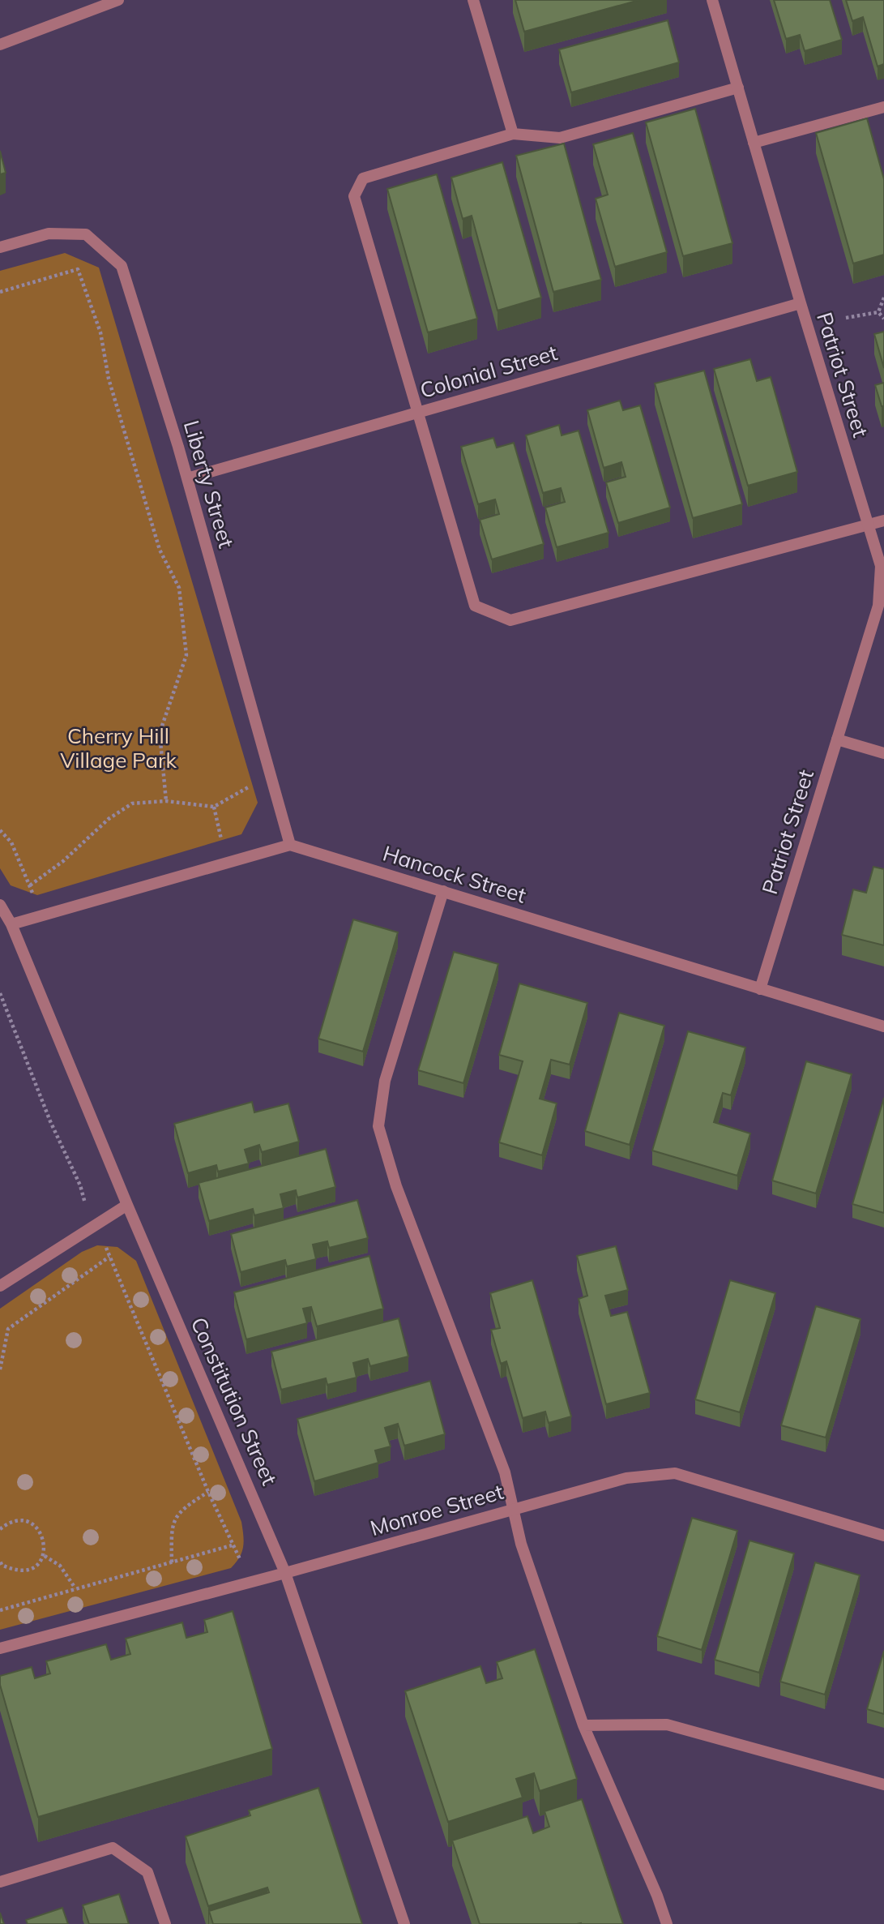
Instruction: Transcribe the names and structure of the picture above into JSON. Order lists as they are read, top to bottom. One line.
{"streets":{"street":["Colonial Street","Patriot Street","Liberty Street","Hancock Street","Constitution Street","Monroe Street"]},"crossings":[["Colonial Street","Patriot Street"],["Colonial Street","Liberty Street"],["Patriot Street","Hancock Street"],["Liberty Street","Hancock Street"],["Constitution Street","Monroe Street"]],"parks":["Cherry Hill Village Park"]}
